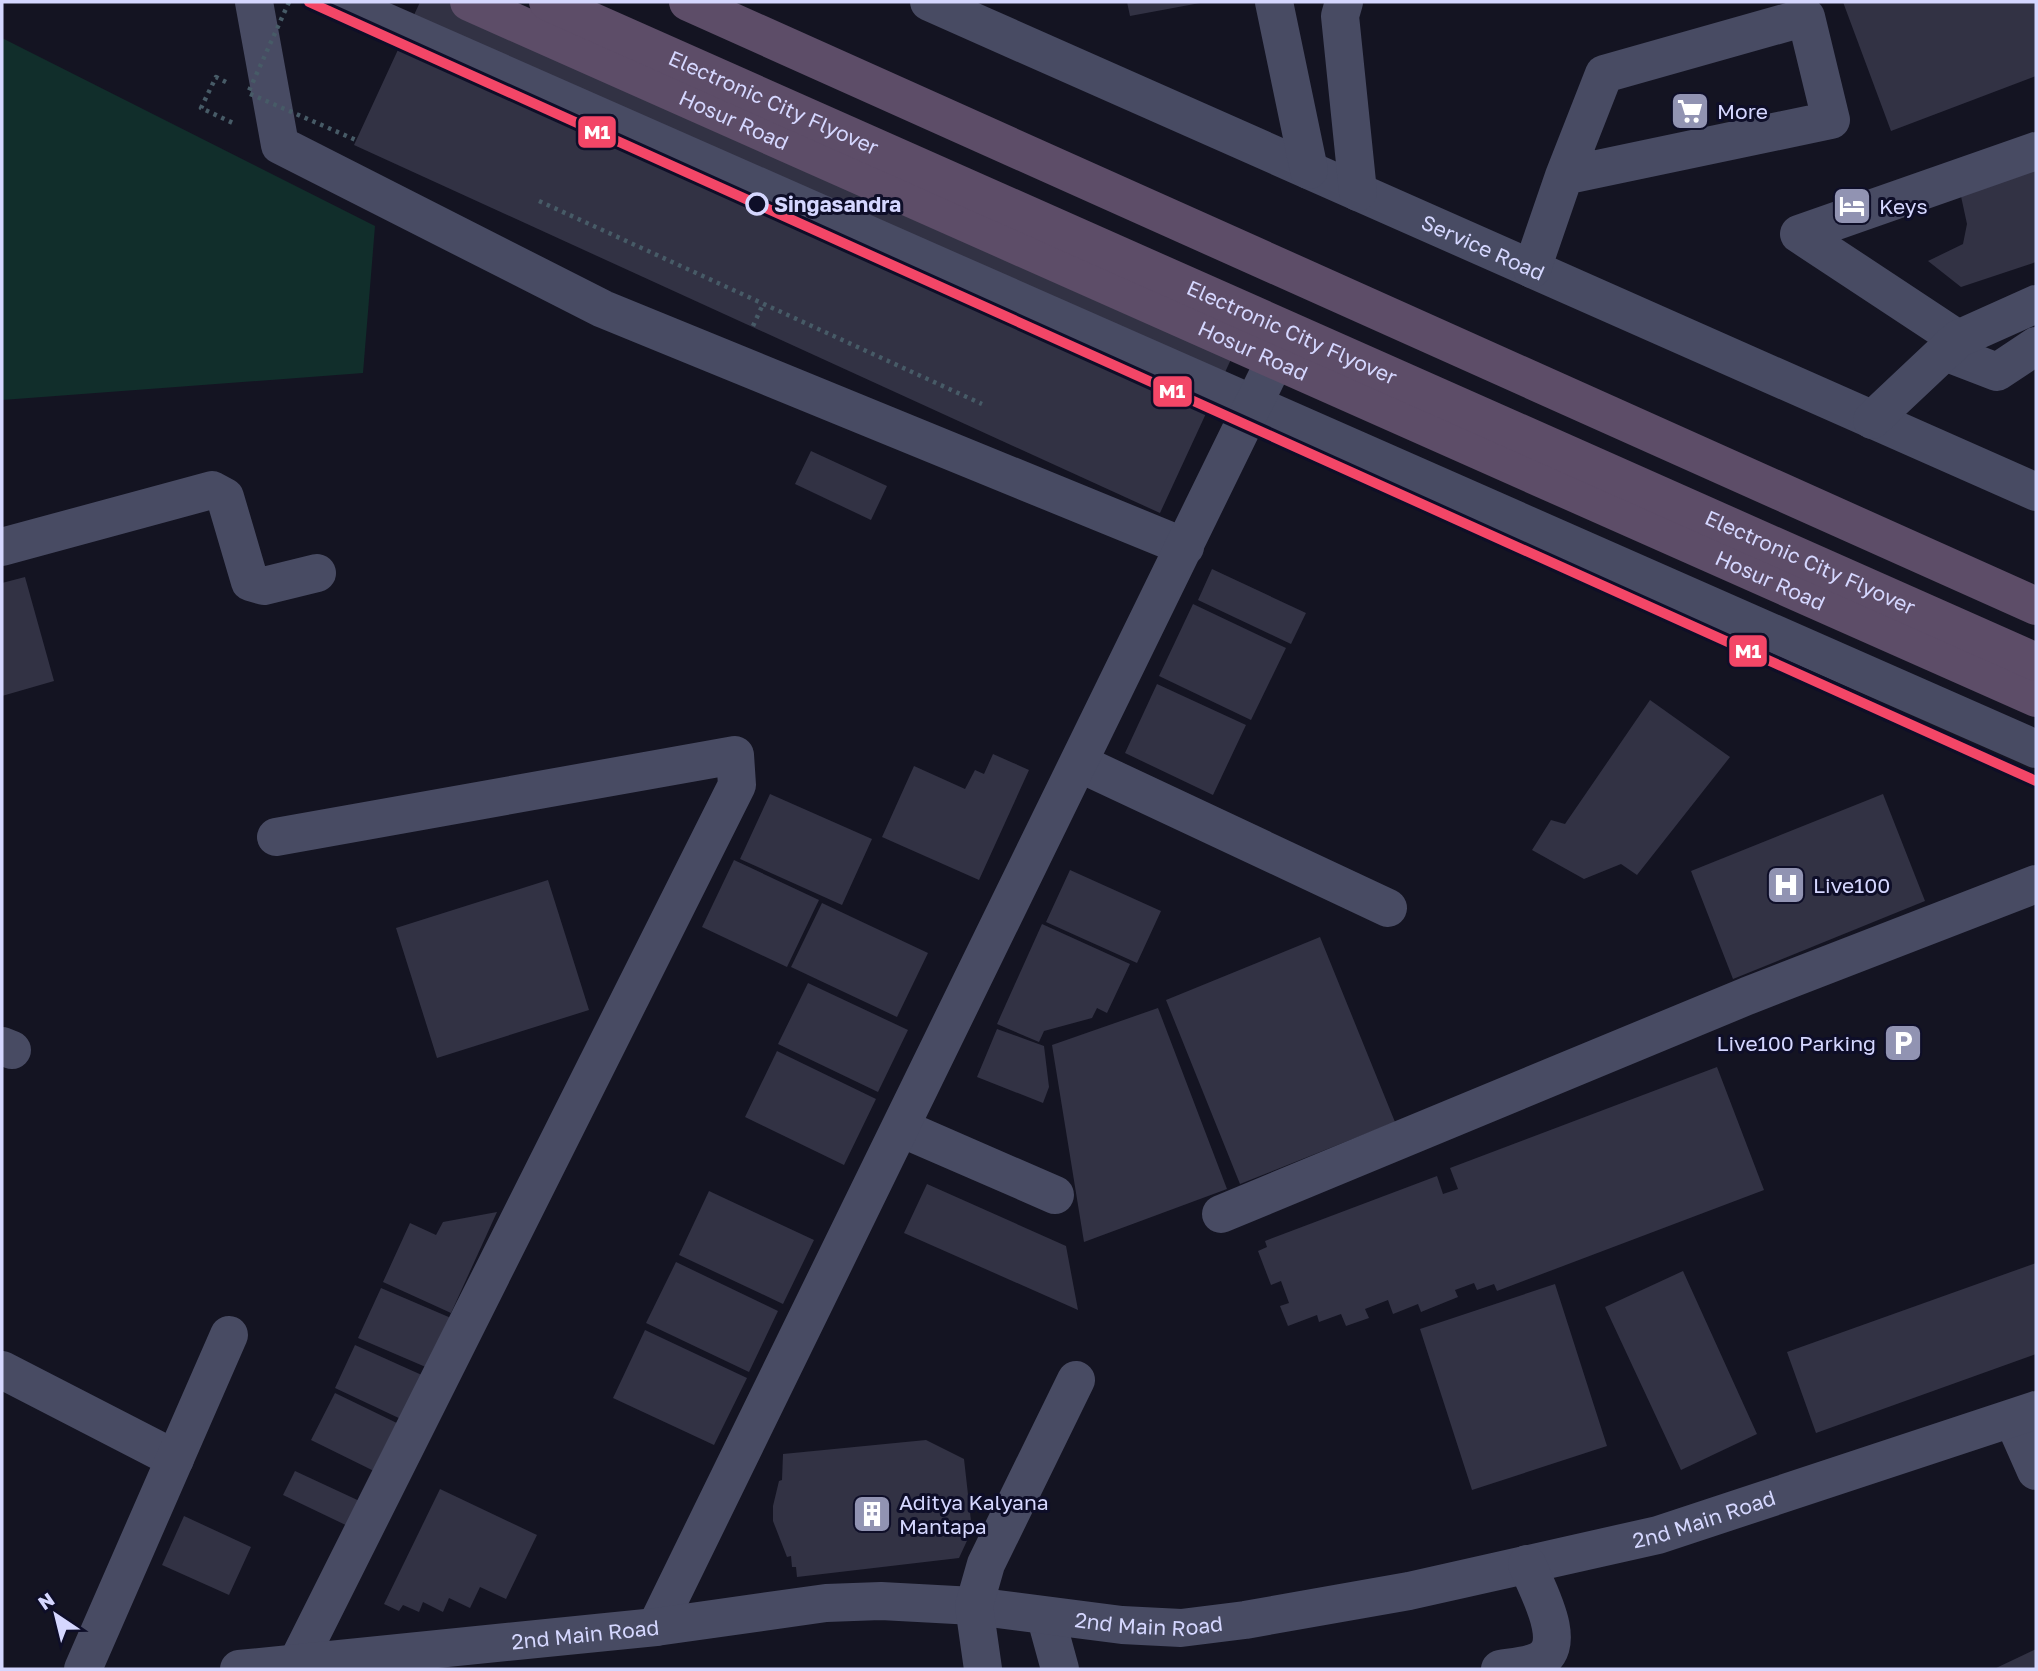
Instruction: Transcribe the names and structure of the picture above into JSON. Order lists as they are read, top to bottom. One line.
{"streets":{"highway":["Electronic City Flyover","Hosur Road"],"street":["Service Road","2nd Main Road"]},"places":{"supermarket":["More"],"other":["Singasandra"],"hotel":["Keys"],"hospital":["Live100"],"parking":["Live100 Parking"],"building":["Aditya Kalyana Mantapa"]},"lines":["transit line M1"],"north":"top left"}
